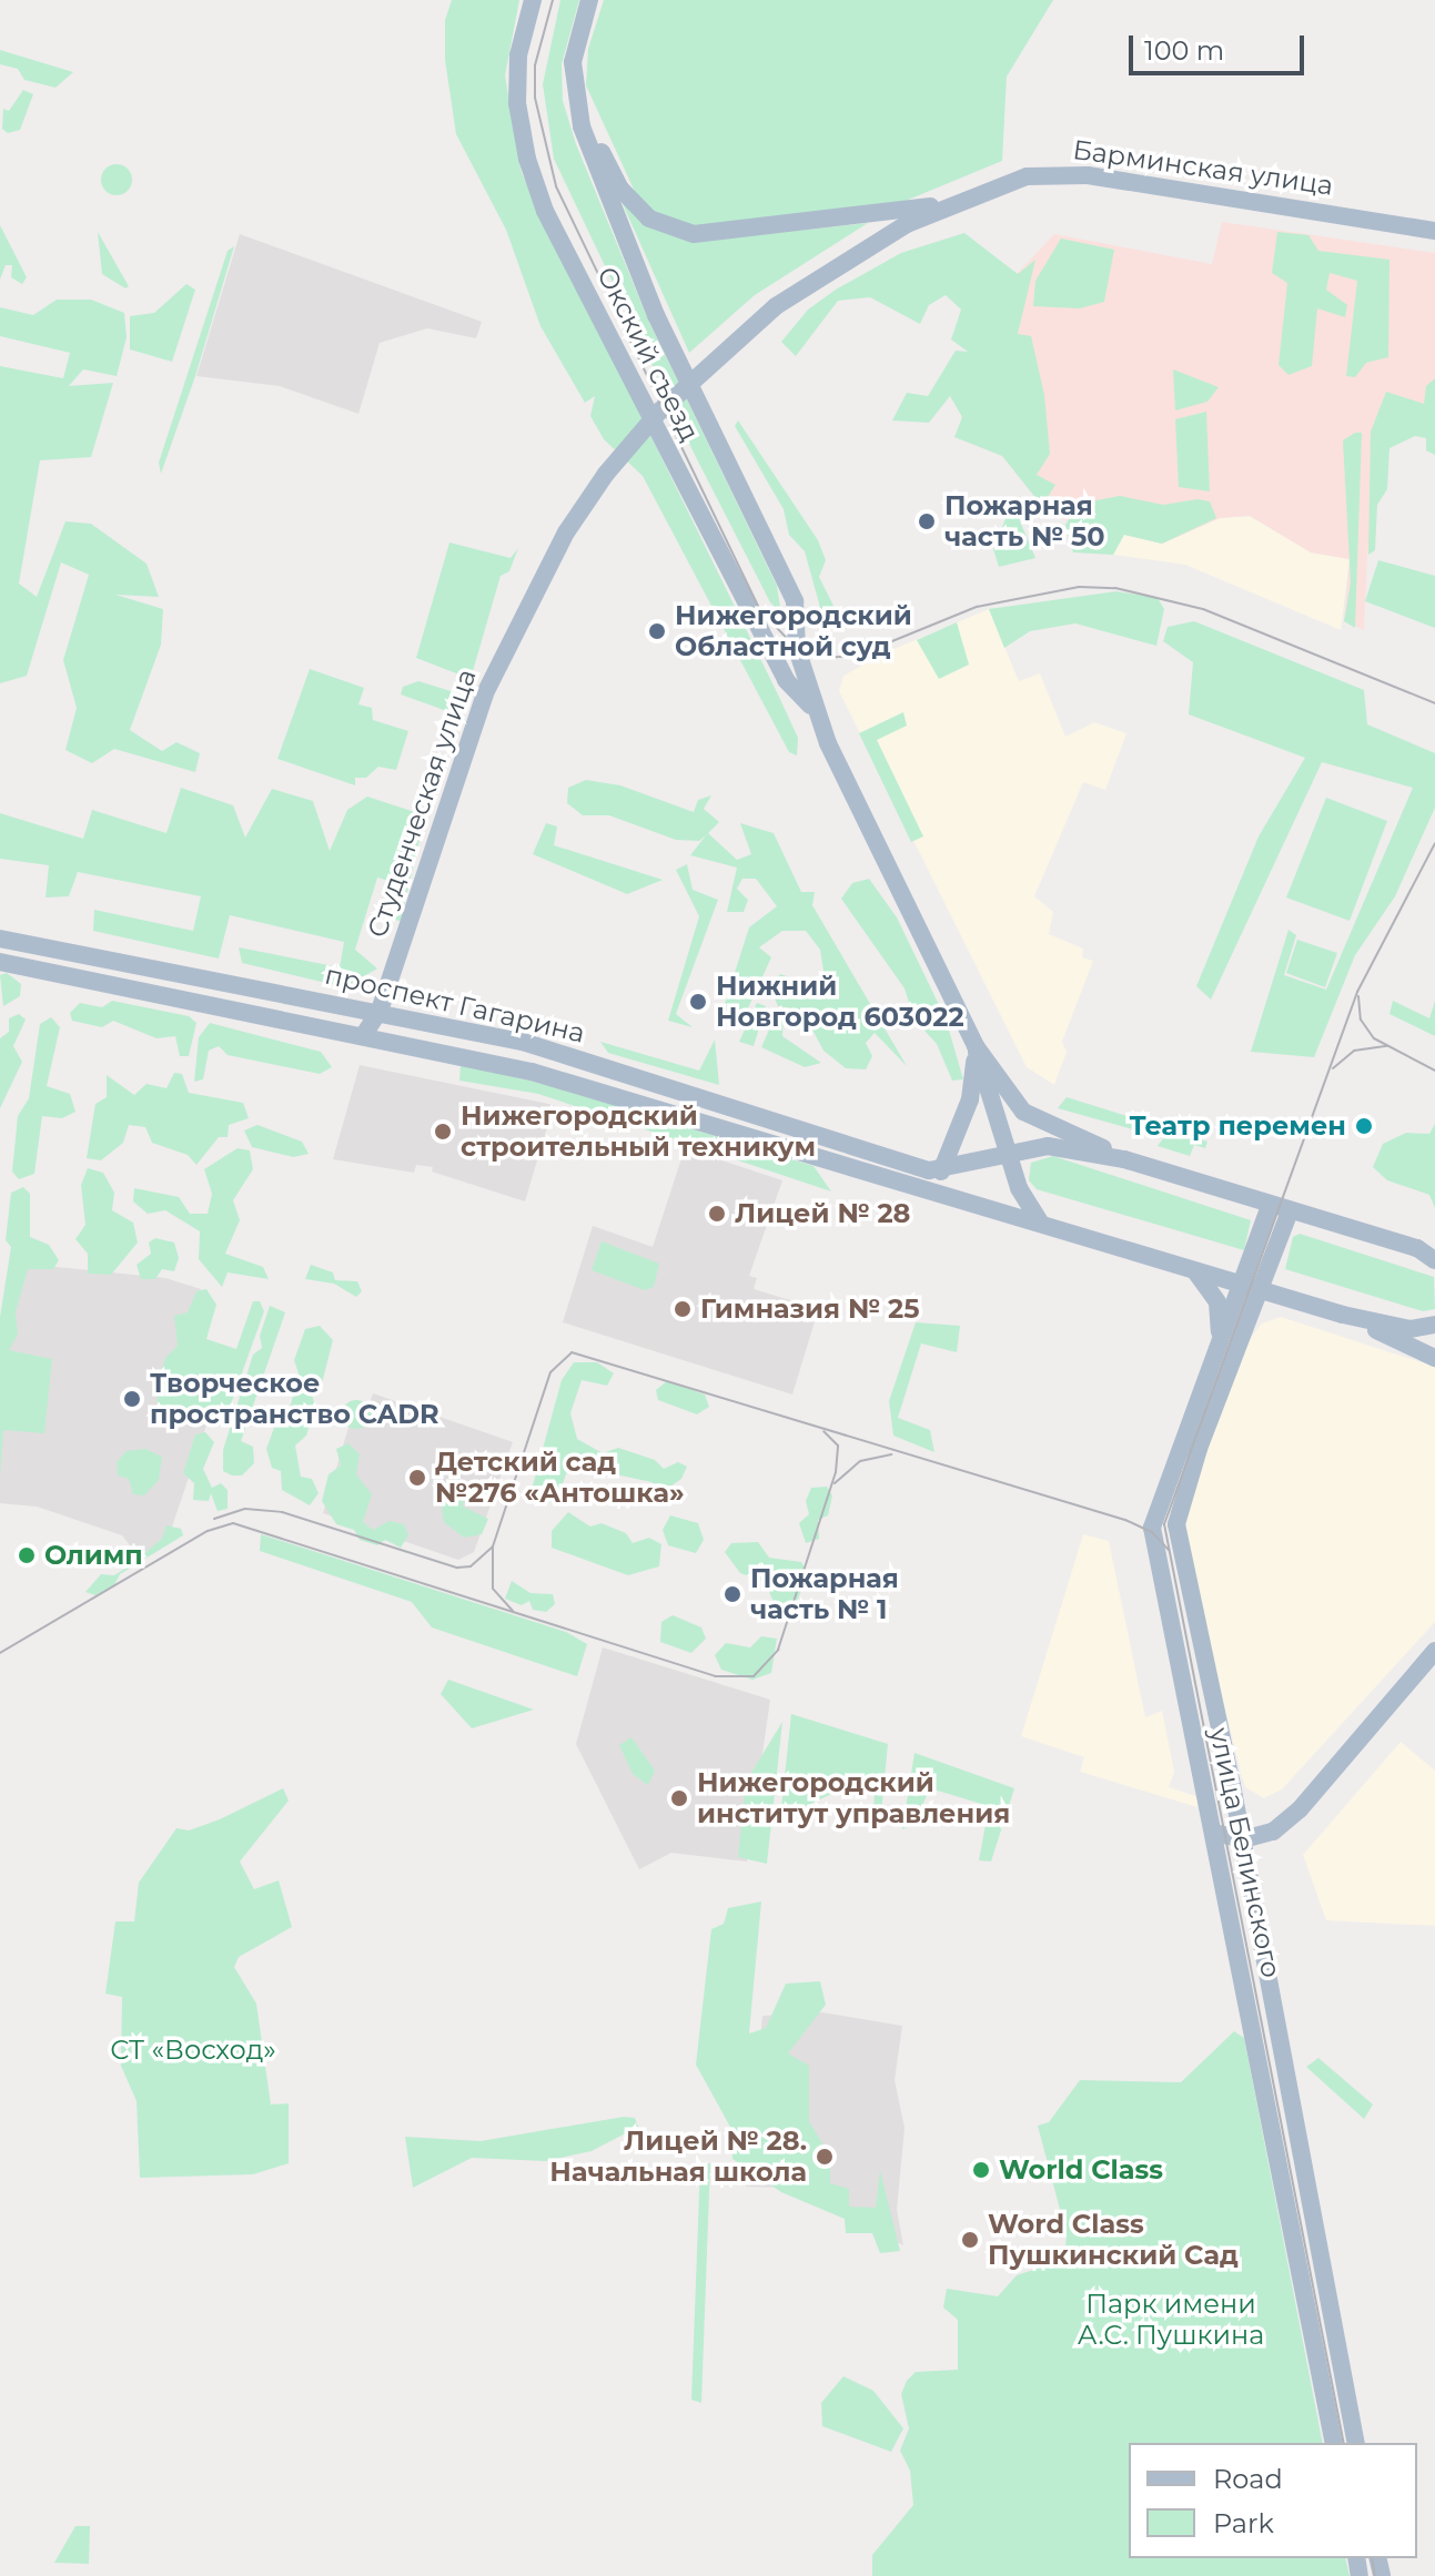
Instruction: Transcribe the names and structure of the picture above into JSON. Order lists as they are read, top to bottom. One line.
{"streets":{"main road":["Барминская улица","Окский съезд","Студенческая улица","проспект Гагарина","улица Белинского"]},"crossings":[["Барминская улица","Студенческая улица"],["Студенческая улица","проспект Гагарина"],["проспект Гагарина","улица Белинского"]],"parks":["СТ «Восход»","Парк имени А.С. Пушкина"],"places":["Пожарная часть № 50","Нижегородский Областной суд","Нижний Новгород 603022","Театр перемен","Нижегородский строительный техникум","Лицей № 28","Гимназия № 25","Творческое пространство CADR","Детский сад №276 «Антошка»","Олимп","Пожарная часть № 1","Нижегородский институт управления","Лицей № 28. Начальная школа","World Class","Word Class Пушкинский Сад"],"legend":["Road","Park"],"scale_bar":"100 m"}
